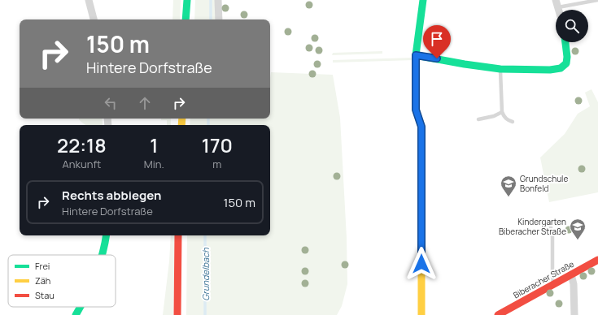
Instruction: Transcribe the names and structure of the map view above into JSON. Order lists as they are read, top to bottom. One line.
{"streets":{"street":["Biberacher Straße"]},"water":["Grundelbach"],"places":{"school or university":["Grundschule Bonfeld","Kindergarten Biberacher Straße"]},"legend":["Frei","Zäh","Stau"],"page":{"turn":["150 m","Hintere Dorfstraße"],"eta":["22:18","Ankunft","1","Min.","170","m"],"list":[{"name":"Rechts abbiegen","note":"Hintere Dorfstraße","value":"150 m"}]}}
